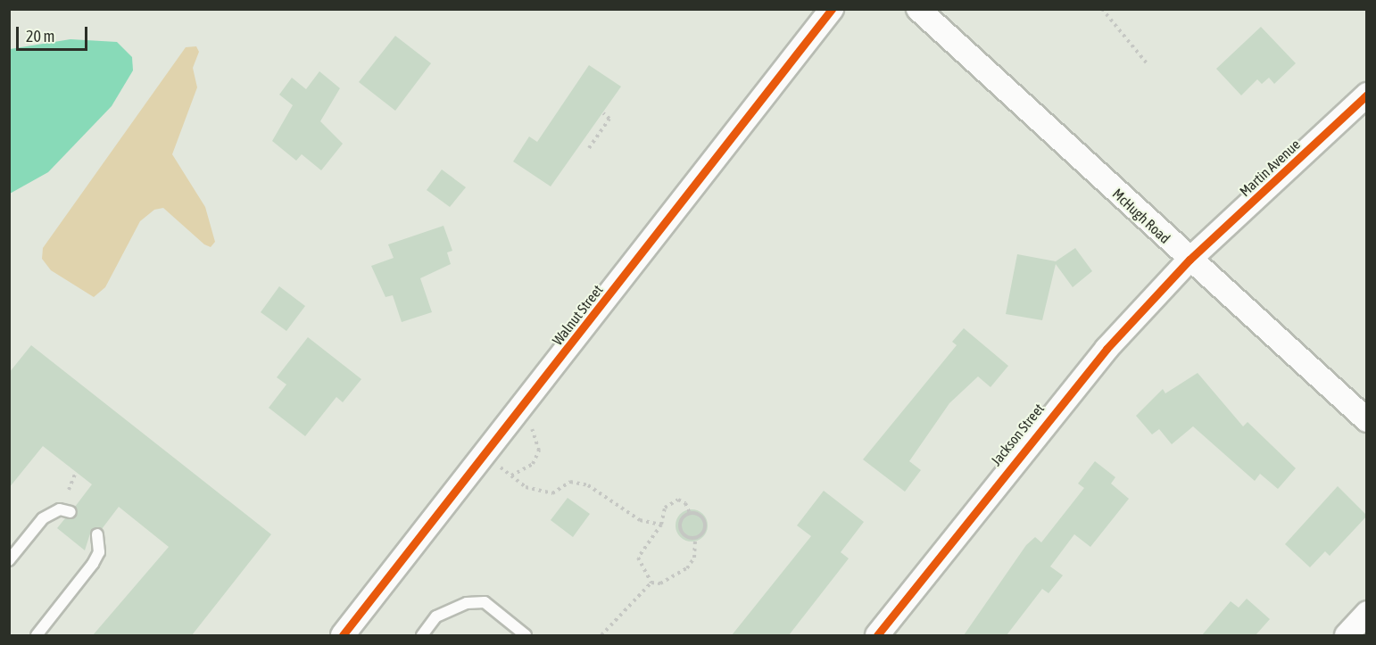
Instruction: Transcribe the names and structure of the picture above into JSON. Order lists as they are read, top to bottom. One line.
{"streets":{"street":["Martin Avenue","McHugh Road","Walnut Street","Jackson Street"]},"crossings":[["Martin Avenue","McHugh Road"],["Martin Avenue","Jackson Street"],["McHugh Road","Jackson Street"]],"scale_bar":"20 m"}
